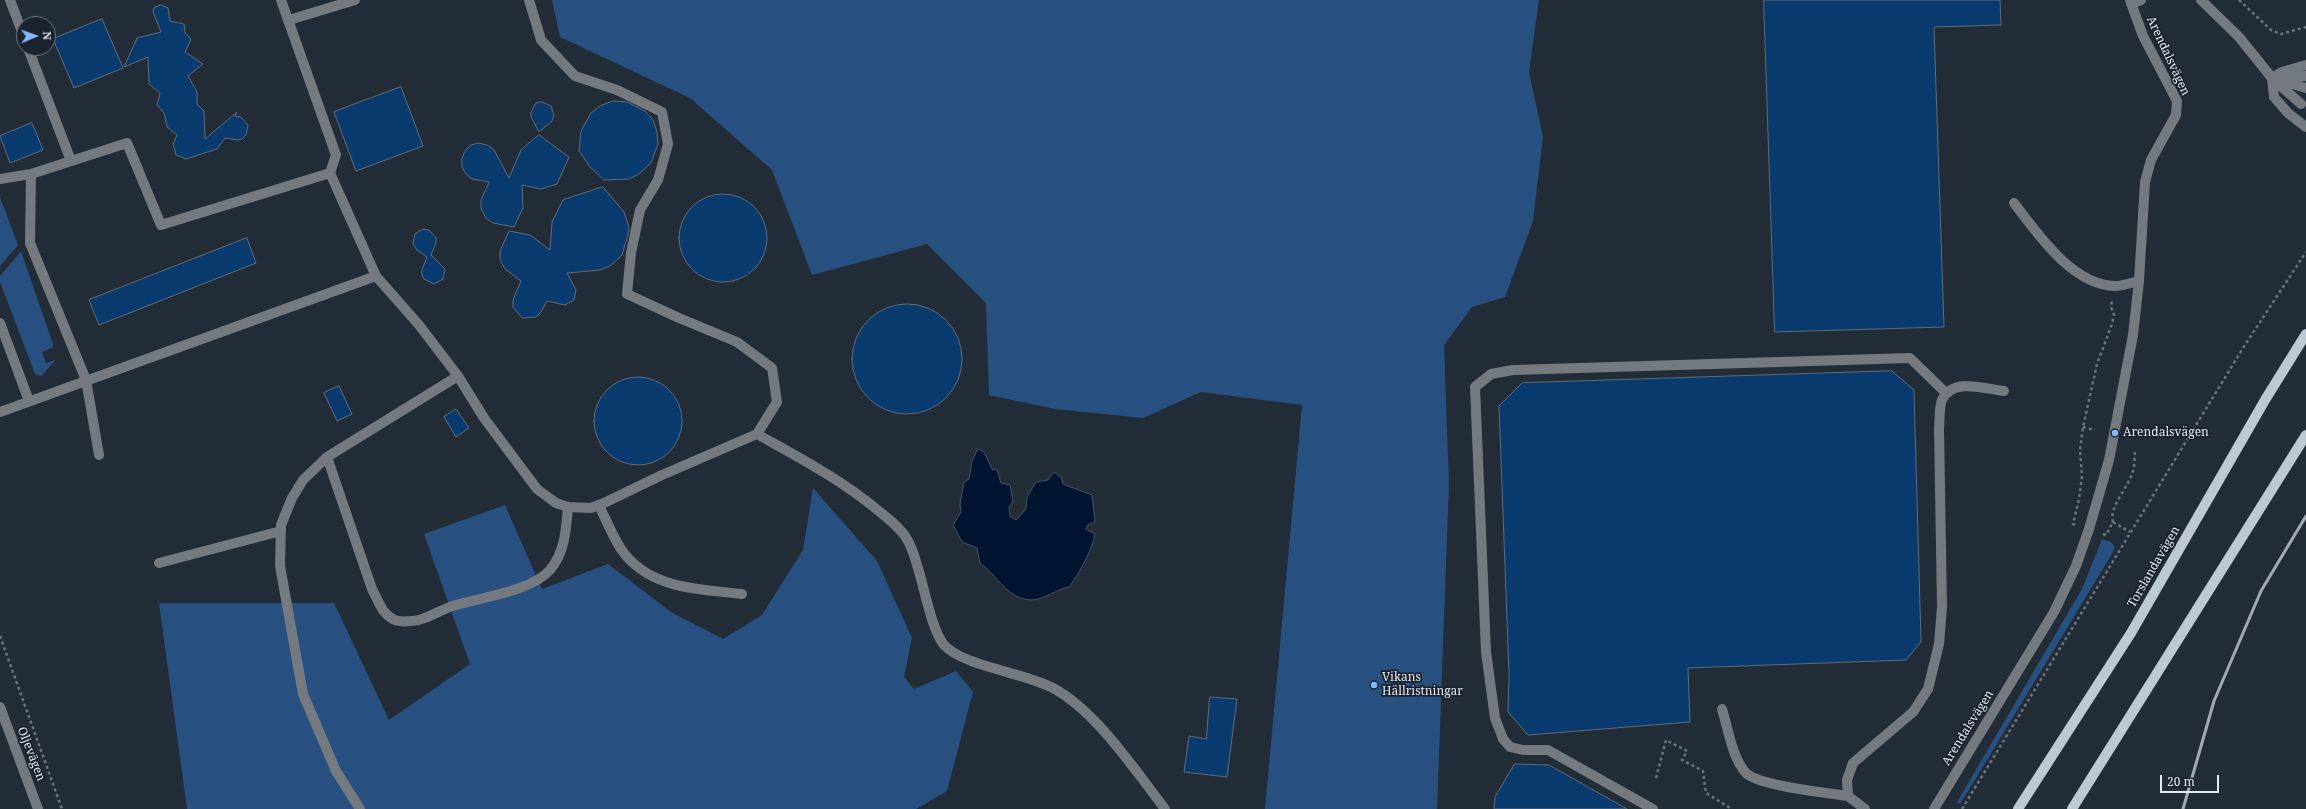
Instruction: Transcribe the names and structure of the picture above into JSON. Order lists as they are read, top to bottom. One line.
{"streets":{"main road":["Torslandavägen"],"street":["Arendalsvägen","Oljevägen"]},"places":["Arendalsvägen","Vikans Hällristningar"],"scale_bar":"20 m","north":"right"}
